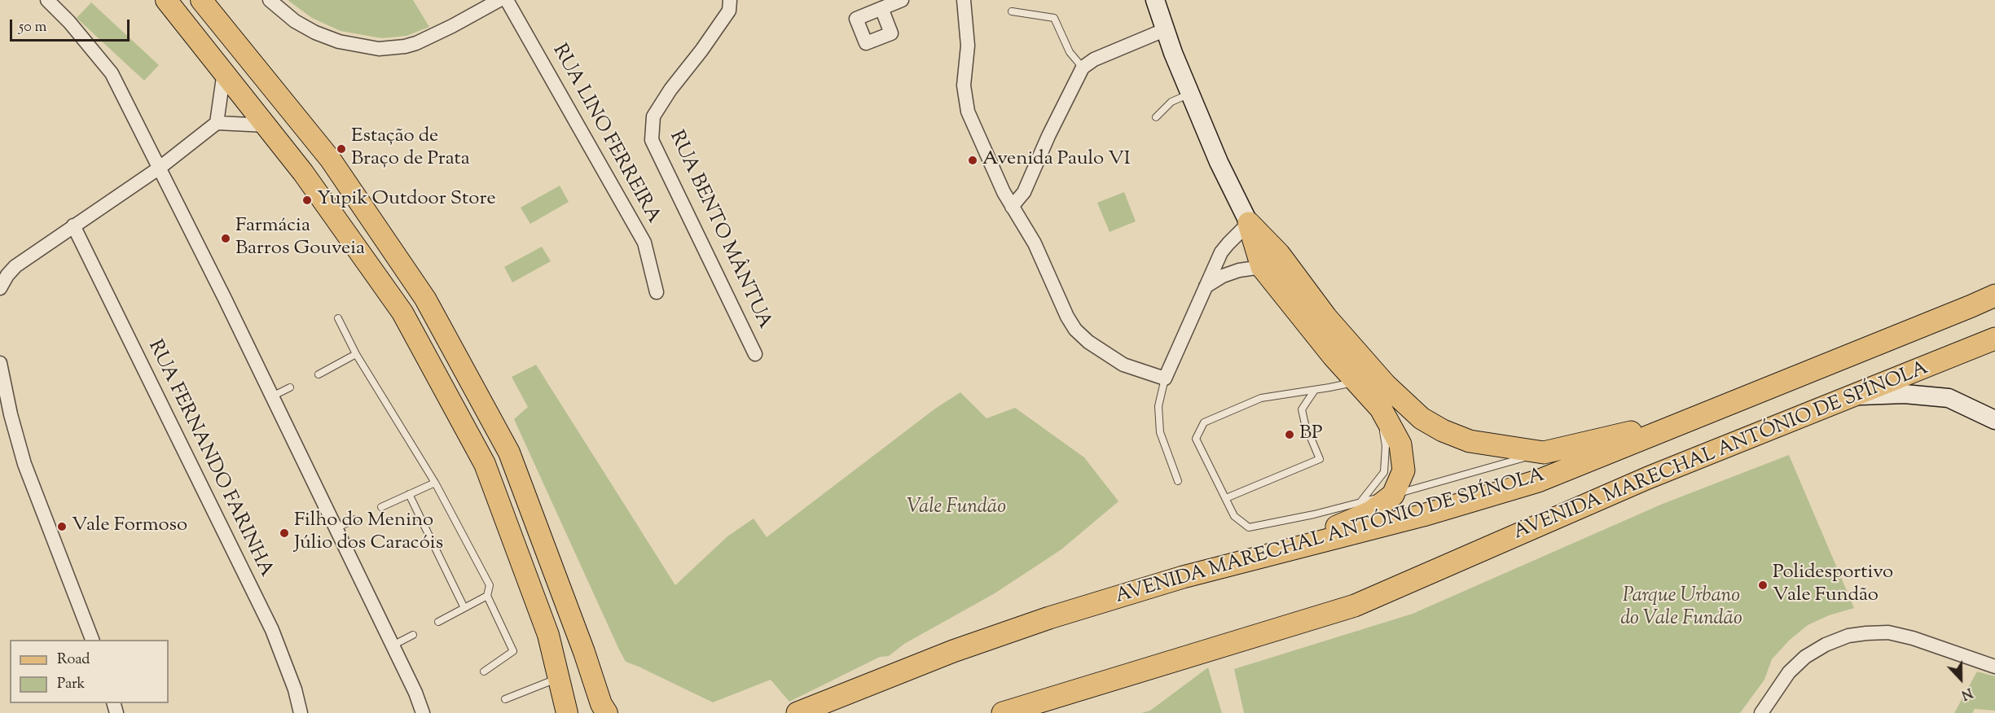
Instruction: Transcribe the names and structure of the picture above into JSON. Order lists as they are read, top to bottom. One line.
{"streets":{"highway":["AVENIDA MARECHAL ANTÓNIO DE SPÍNOLA"],"street":["RUA LINO FERREIRA","RUA BENTO MÂNTUA","RUA FERNANDO FARINHA"]},"parks":["Vale Fundão","Parque Urbano do Vale Fundão"],"places":["Estação de Braço de Prata","Avenida Paulo VI","Yupik Outdoor Store","Farmácia Barros Gouveia","BP","Vale Formoso","Filho do Menino Júlio dos Caracóis","Polidesportivo Vale Fundão"],"legend":["Road","Park"],"scale_bar":"50 m","north":"bottom"}
